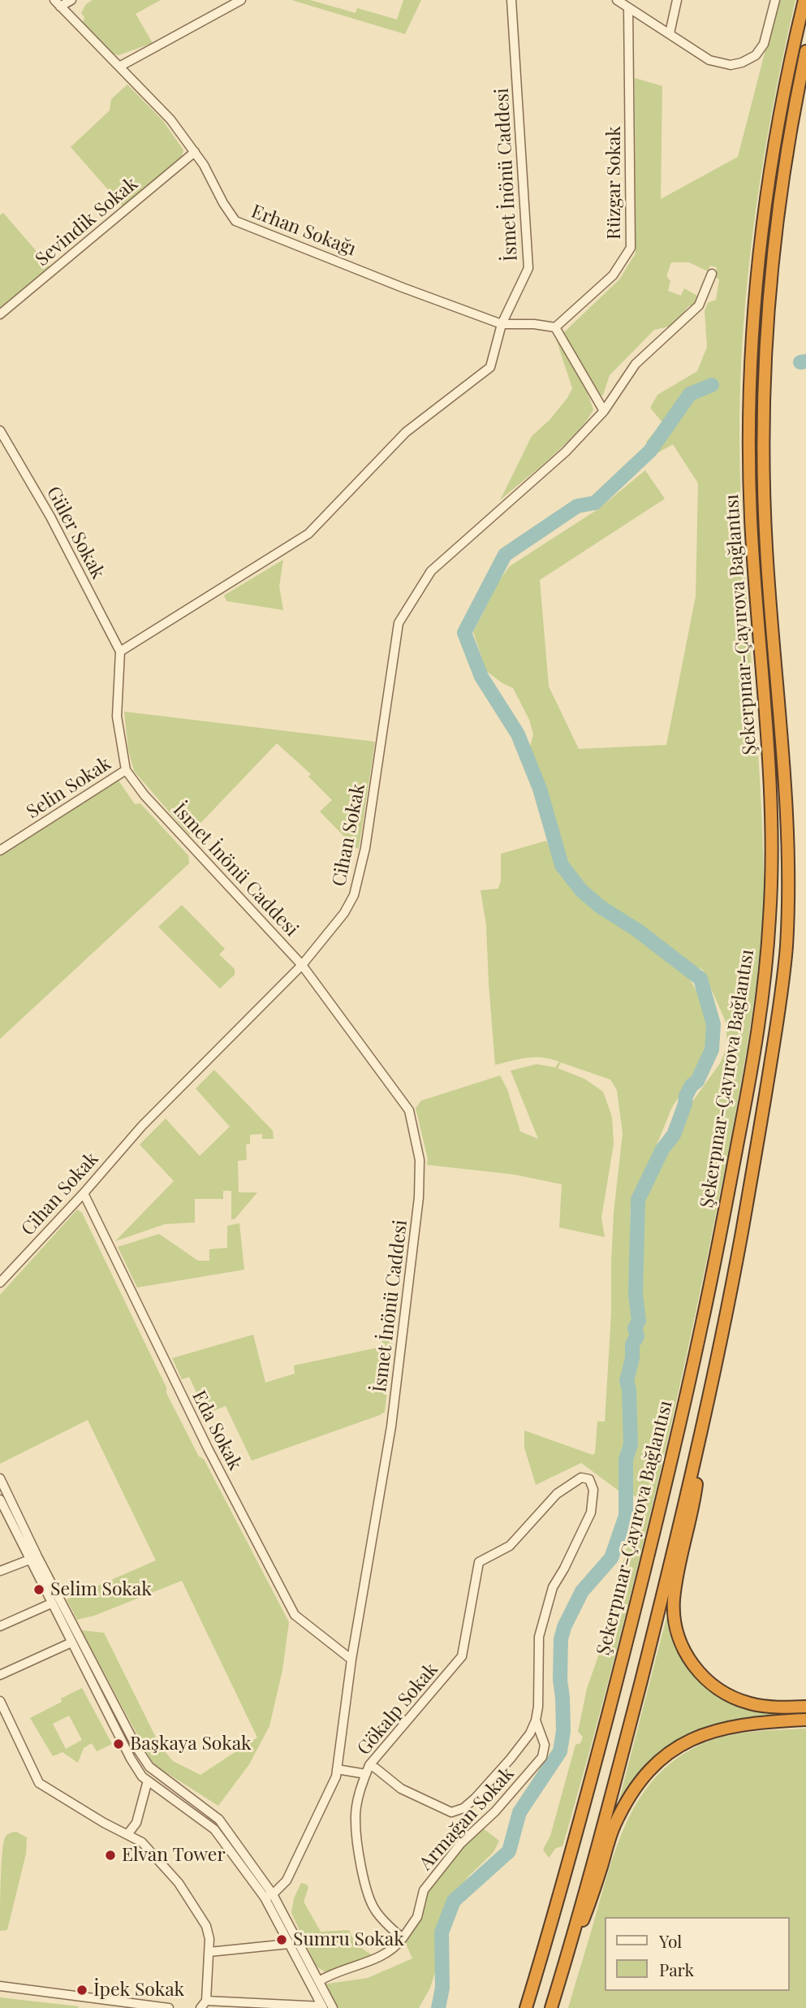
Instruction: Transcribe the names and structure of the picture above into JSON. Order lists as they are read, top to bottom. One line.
{"streets":{"highway":["Şekerpınar-Çayırova Bağlantısı"],"street":["İsmet İnönü Caddesi","Rüzgar Sokak","Sevindik Sokak","Erhan Sokağı","Güler Sokak","Selin Sokak","Cihan Sokak","Eda Sokak","Gökalp Sokak","Armağan Sokak"]},"crossings":[["İsmet İnönü Caddesi","Erhan Sokağı"],["İsmet İnönü Caddesi","Güler Sokak"],["İsmet İnönü Caddesi","Selin Sokak"],["İsmet İnönü Caddesi","Cihan Sokak"],["İsmet İnönü Caddesi","Eda Sokak"],["Sevindik Sokak","Erhan Sokağı"],["Cihan Sokak","Eda Sokak"],["Gökalp Sokak","Armağan Sokak"]],"places":["Selim Sokak","Başkaya Sokak","Elvan Tower","Sumru Sokak","İpek Sokak"],"legend":["Yol","Park"]}
